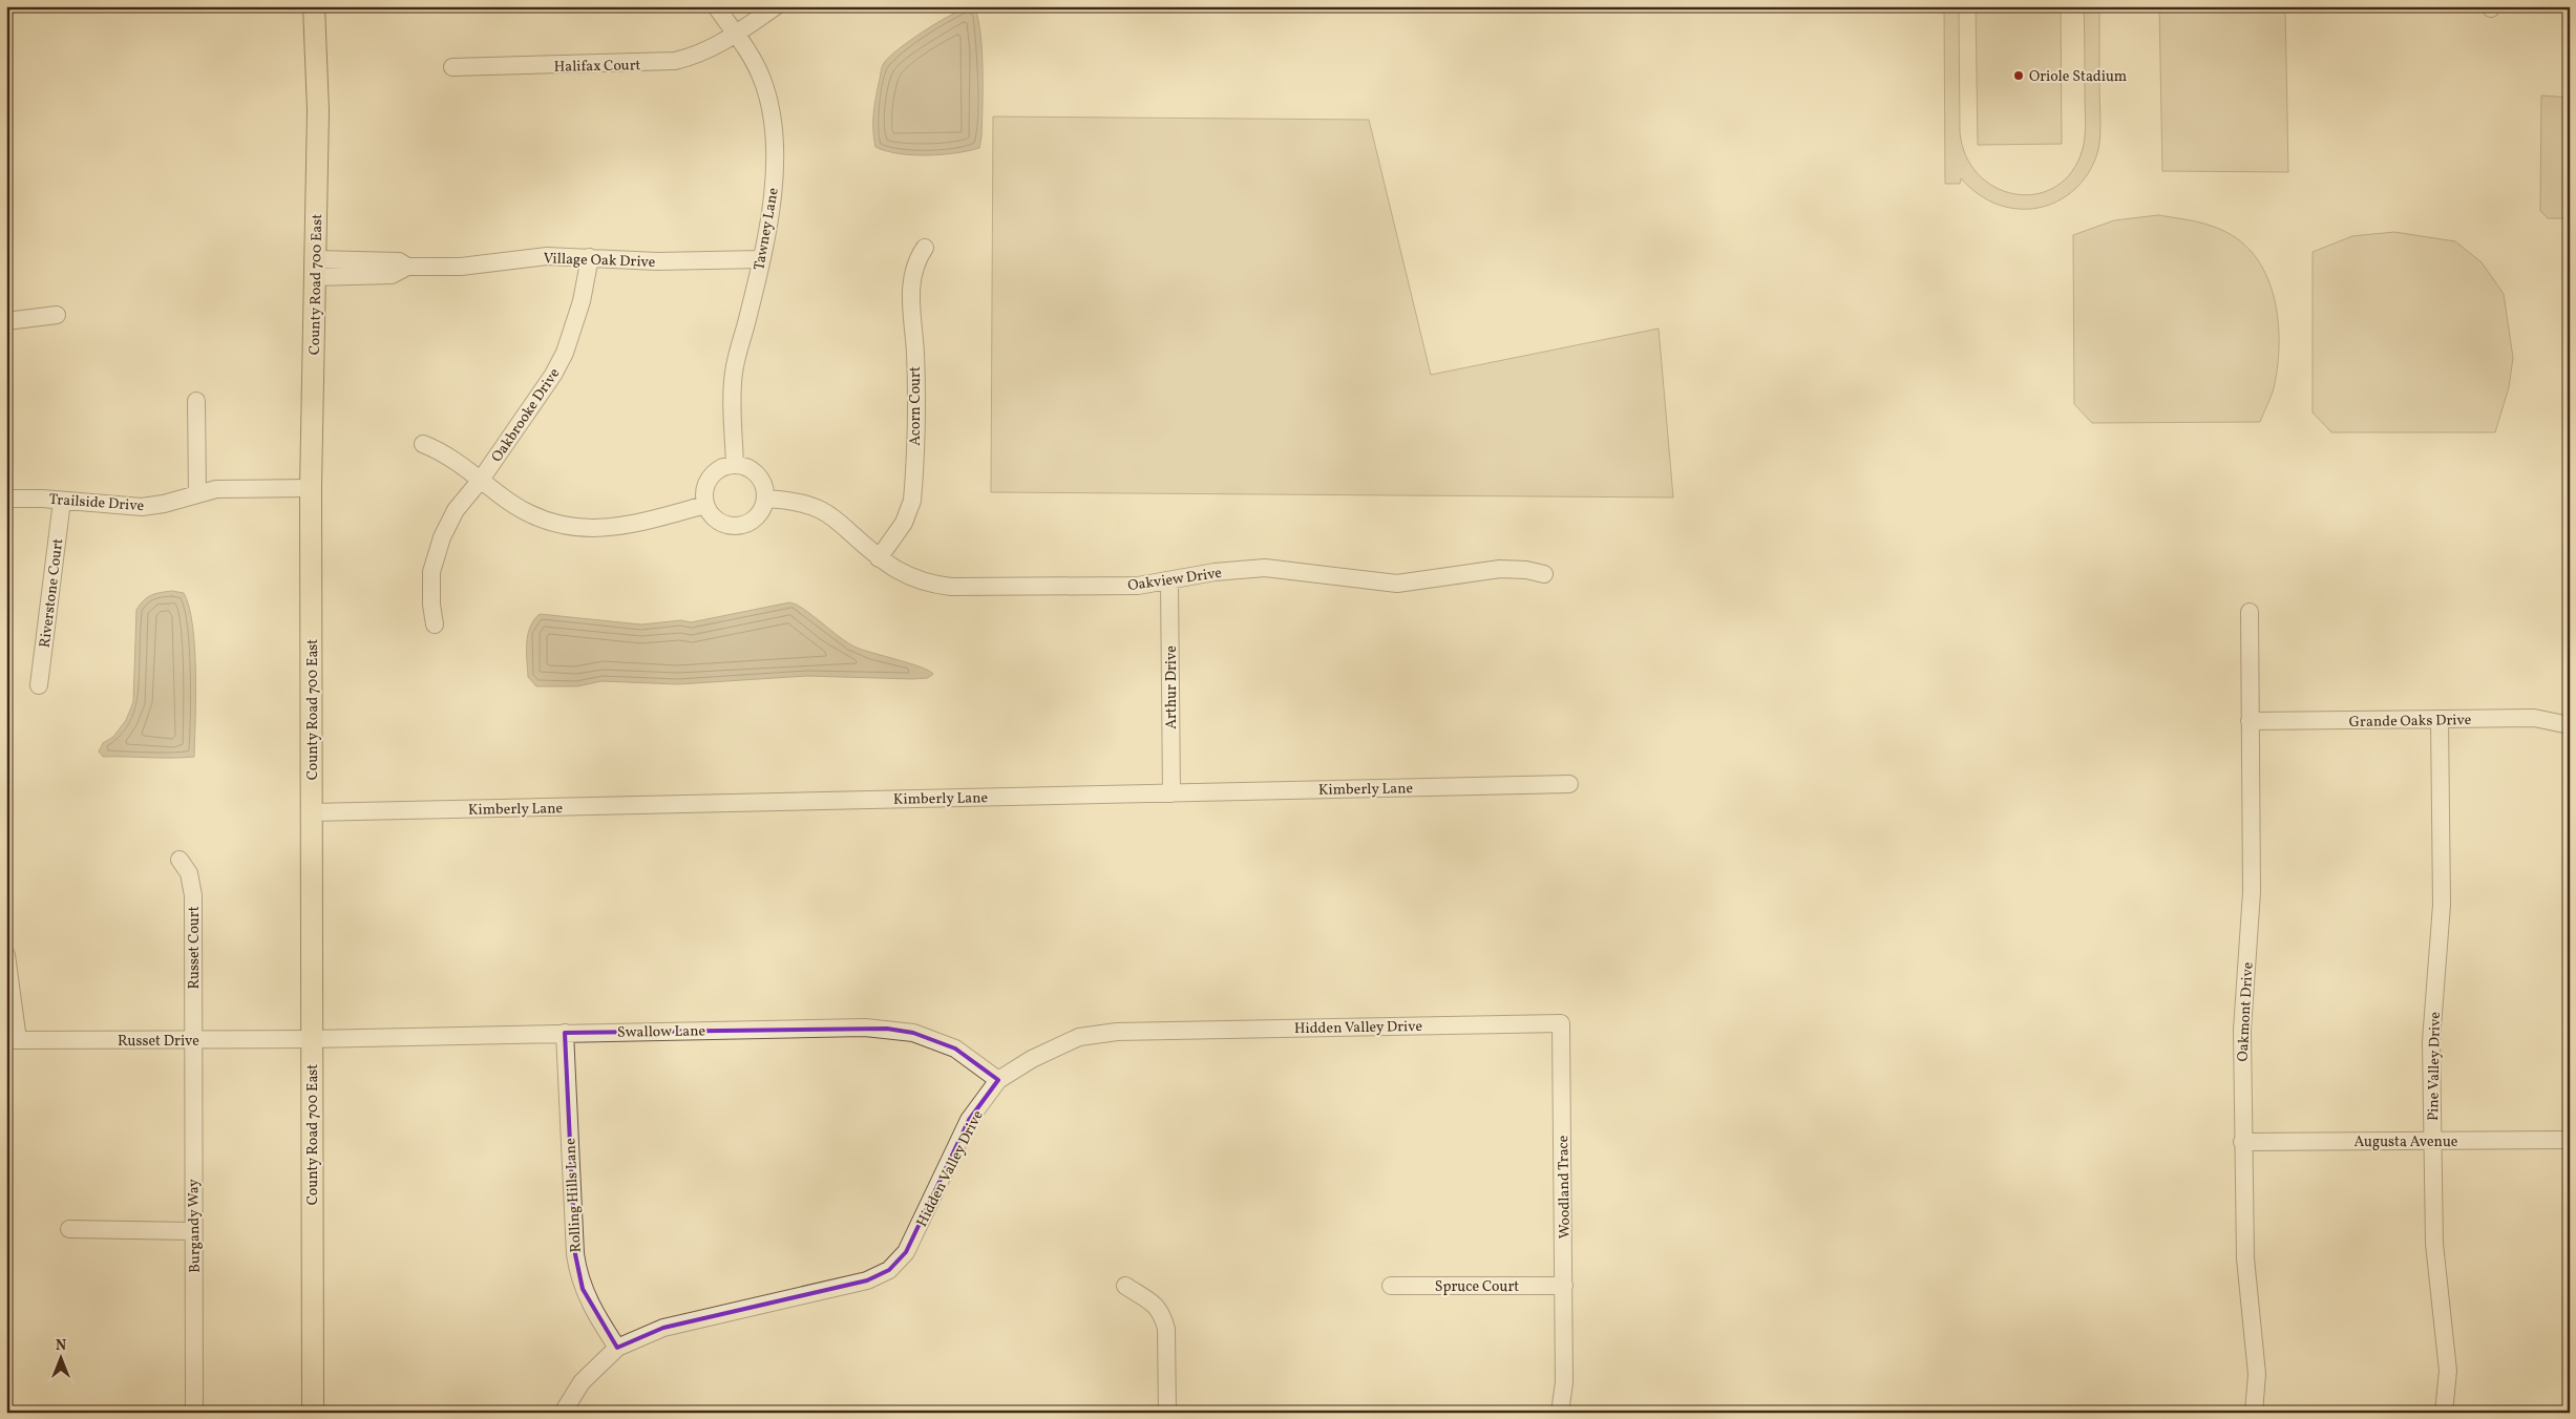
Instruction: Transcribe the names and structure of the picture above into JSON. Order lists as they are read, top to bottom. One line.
{"streets":{"main road":["County Road 700 East"],"street":["Halifax Court","Tawney Lane","Village Oak Drive","Acorn Court","Oakbrooke Drive","Trailside Drive","Oakview Drive","Riverstone Court","Arthur Drive","Grande Oaks Drive","Kimberly Lane","Russet Court","Oakmont Drive","Hidden Valley Drive","Swallow Lane","Russet Drive","Pine Valley Drive","Augusta Avenue","Woodland Trace","Rolling Hills Lane","Burgandy Way","Spruce Court"]},"crossings":[["Halifax Court","Tawney Lane"],["Tawney Lane","Village Oak Drive"],["Tawney Lane","Oakview Drive"],["Village Oak Drive","County Road 700 East"],["Village Oak Drive","Oakbrooke Drive"],["County Road 700 East","Trailside Drive"],["County Road 700 East","Kimberly Lane"],["County Road 700 East","Swallow Lane"],["County Road 700 East","Russet Drive"],["Acorn Court","Oakview Drive"],["Trailside Drive","Riverstone Court"],["Oakview Drive","Arthur Drive"],["Arthur Drive","Kimberly Lane"],["Grande Oaks Drive","Oakmont Drive"],["Grande Oaks Drive","Pine Valley Drive"],["Russet Court","Russet Drive"],["Russet Court","Burgandy Way"],["Oakmont Drive","Augusta Avenue"],["Hidden Valley Drive","Swallow Lane"],["Hidden Valley Drive","Woodland Trace"],["Hidden Valley Drive","Rolling Hills Lane"],["Swallow Lane","Russet Drive"],["Swallow Lane","Rolling Hills Lane"],["Russet Drive","Burgandy Way"],["Pine Valley Drive","Augusta Avenue"],["Woodland Trace","Spruce Court"]],"places":["Oriole Stadium"],"north":"top"}
